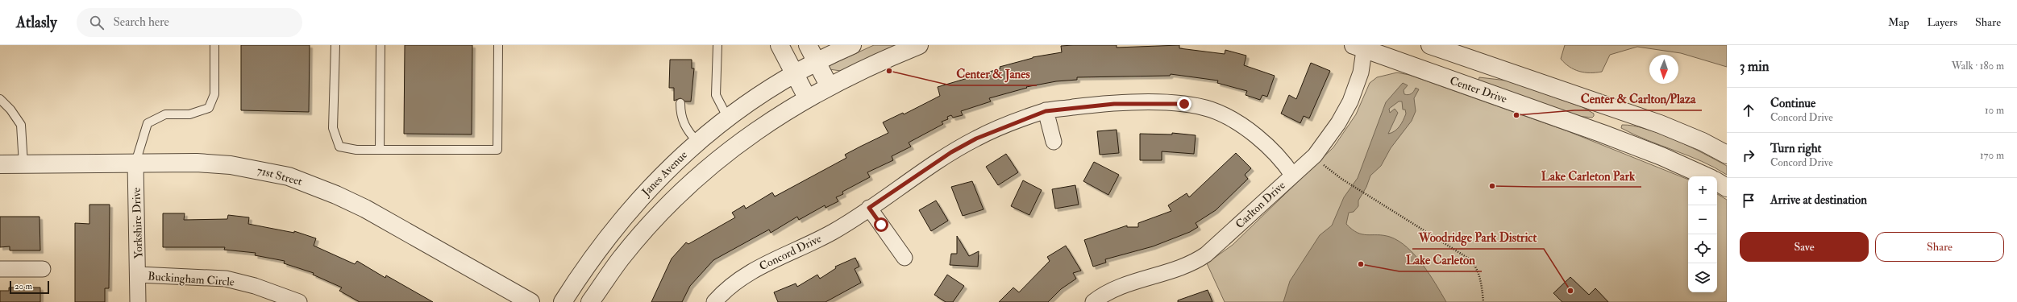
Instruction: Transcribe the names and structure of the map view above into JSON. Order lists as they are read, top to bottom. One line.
{"streets":{"street":["Center Drive","Janes Avenue","71st Street","Carlton Drive","Yorkshire Drive","Concord Drive","Buckingham Circle"]},"crossings":[["Center Drive","Carlton Drive"],["71st Street","Yorkshire Drive"],["Carlton Drive","Concord Drive"],["Yorkshire Drive","Buckingham Circle"]],"places":["Center & Janes","Center & Carlton/Plaza","Lake Carleton Park","Lake Carleton","Woodridge Park District"],"scale_bar":"20 m","north":"bottom","page":{"header":"Atlasly","search":"Search here","nav":["Map","Layers","Share"],"heading":["3 min","Walk · 180 m"],"list":[["Continue","Concord Drive","10 m"],["Turn right","Concord Drive","170 m"],"Arrive at destination"],"map_buttons":["+","−"],"buttons":["Save","Share"],"scale":"20 m"}}
